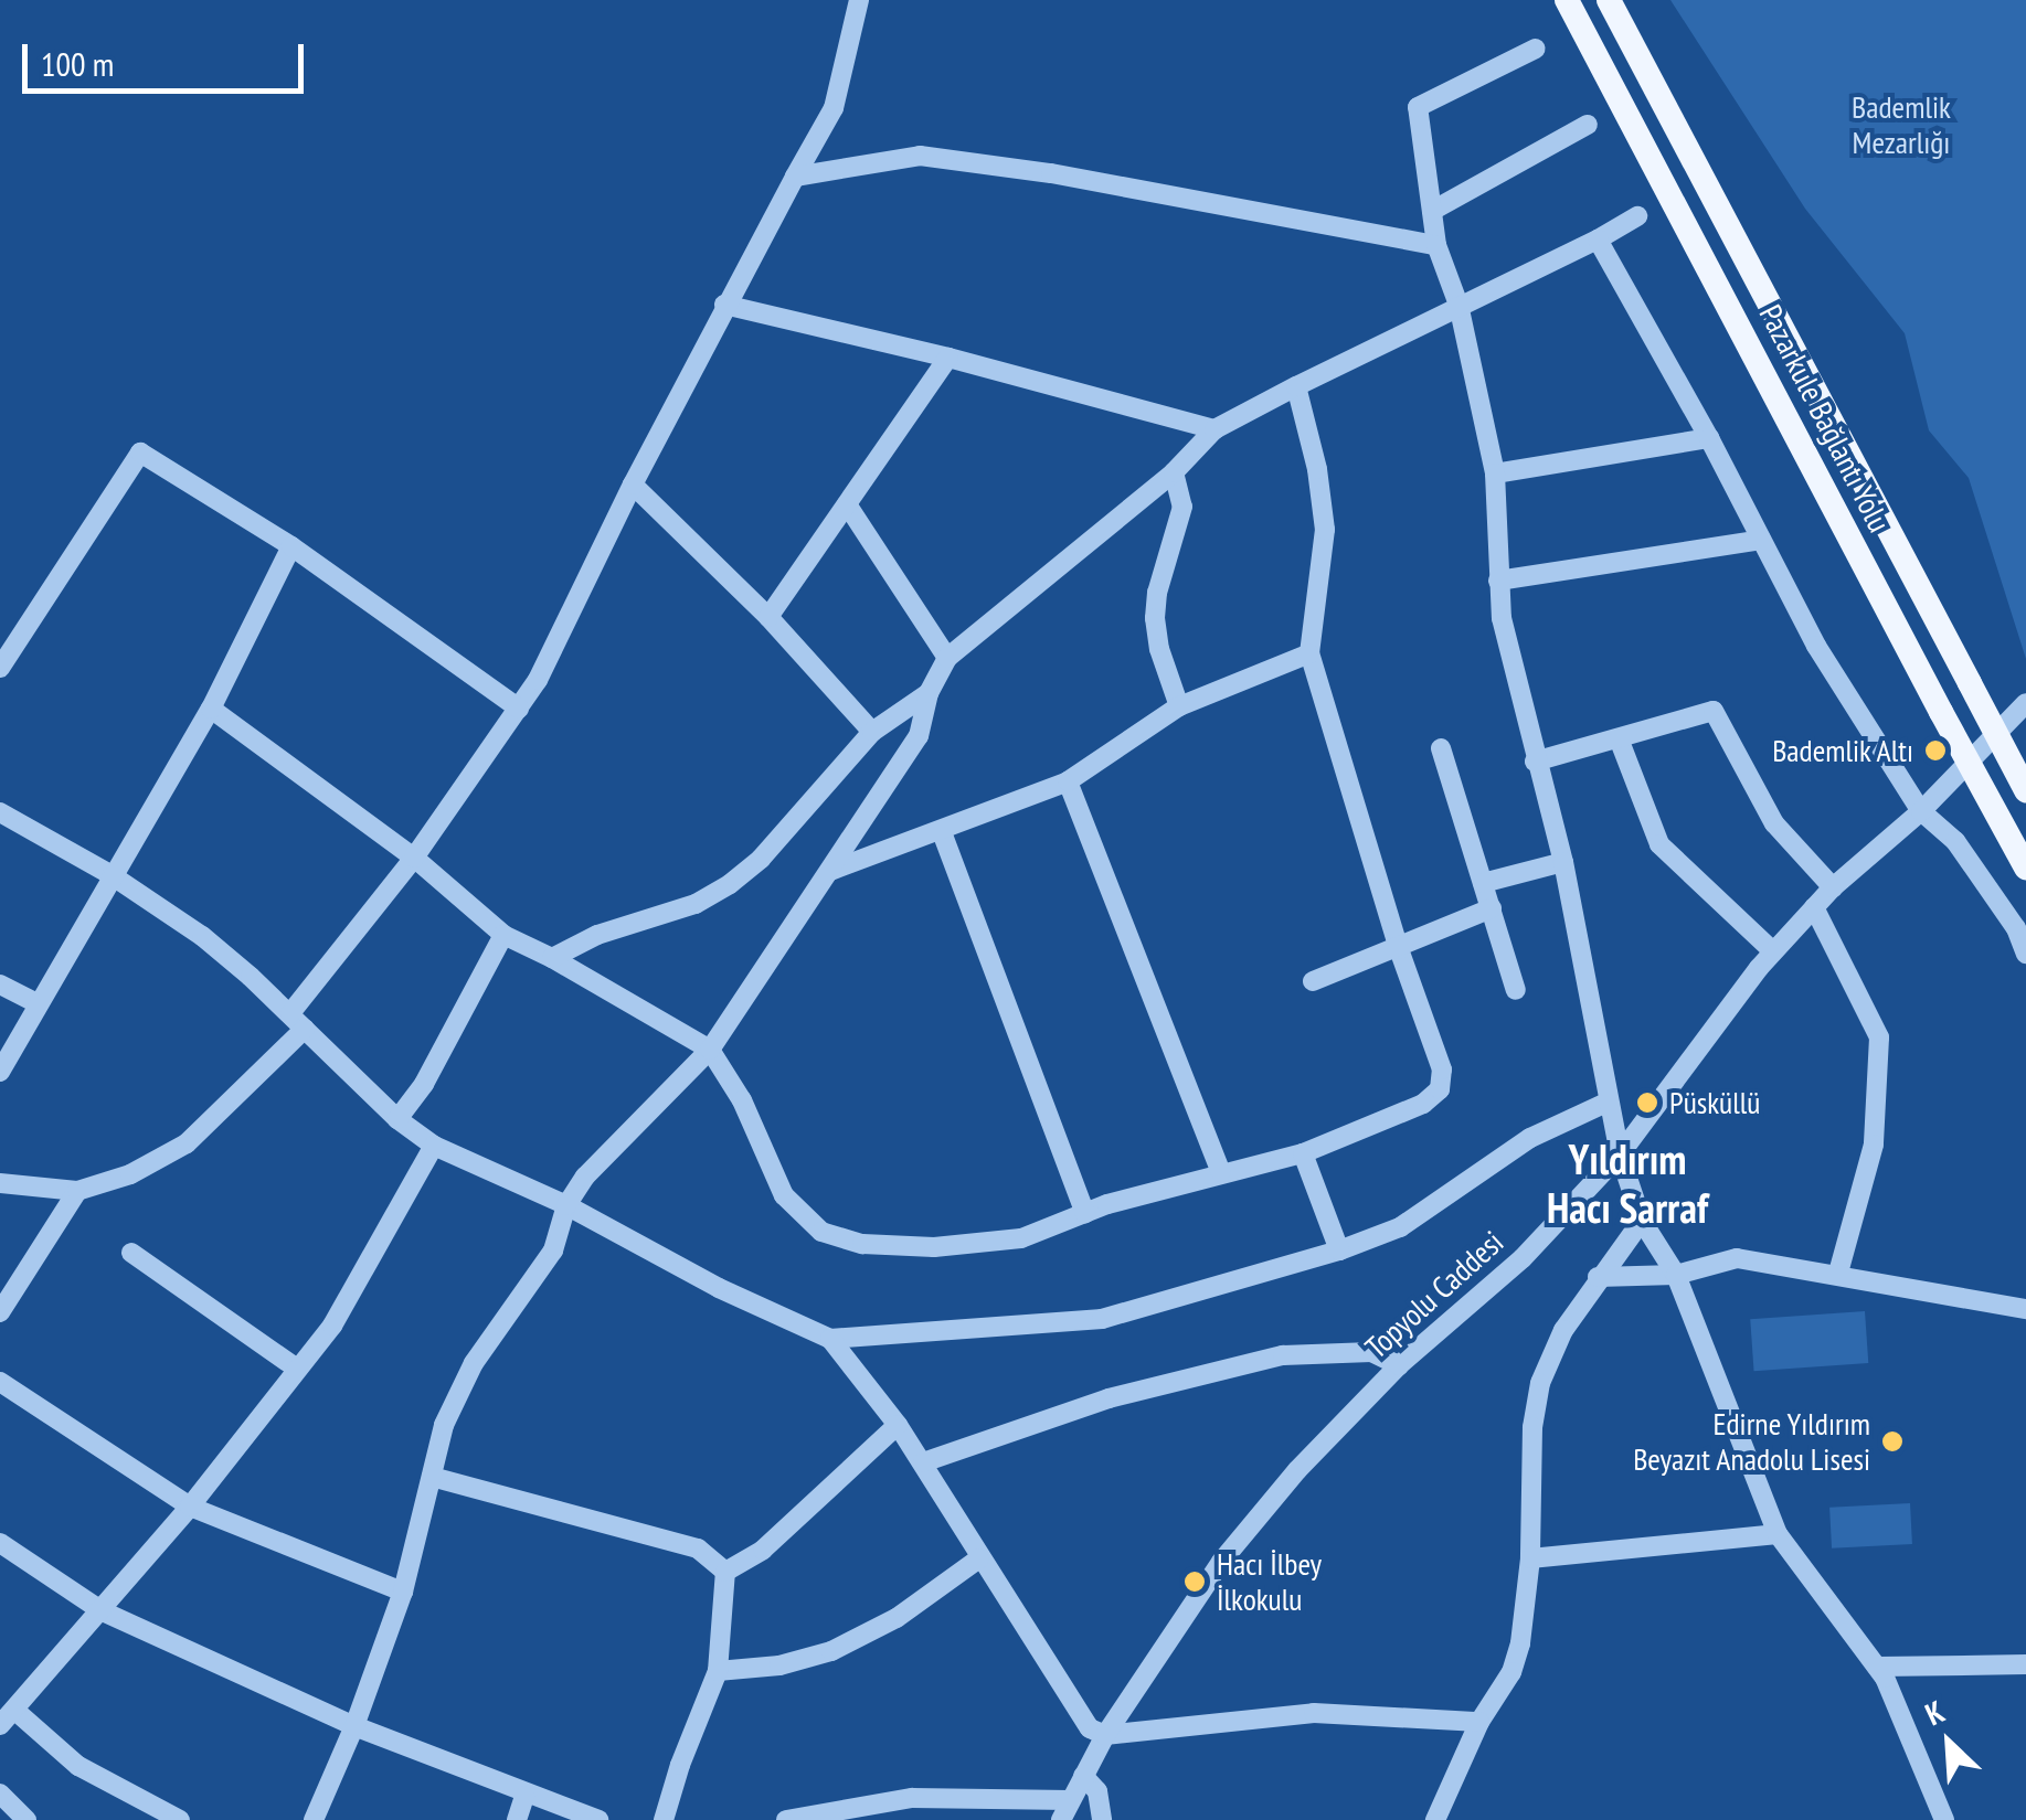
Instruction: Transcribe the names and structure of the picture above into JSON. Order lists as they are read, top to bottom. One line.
{"streets":{"main road":["Pazarkule Bağlantı Yolu"],"street":["Topyolu Caddesi"]},"districts":["Yıldırım Hacı Sarraf"],"parks":["Bademlik Mezarlığı"],"places":["Bademlik Altı","Püsküllü","Edirne Yıldırım Beyazıt Anadolu Lisesi","Hacı İlbey İlkokulu"],"scale_bar":"100 m","north":"top left"}
